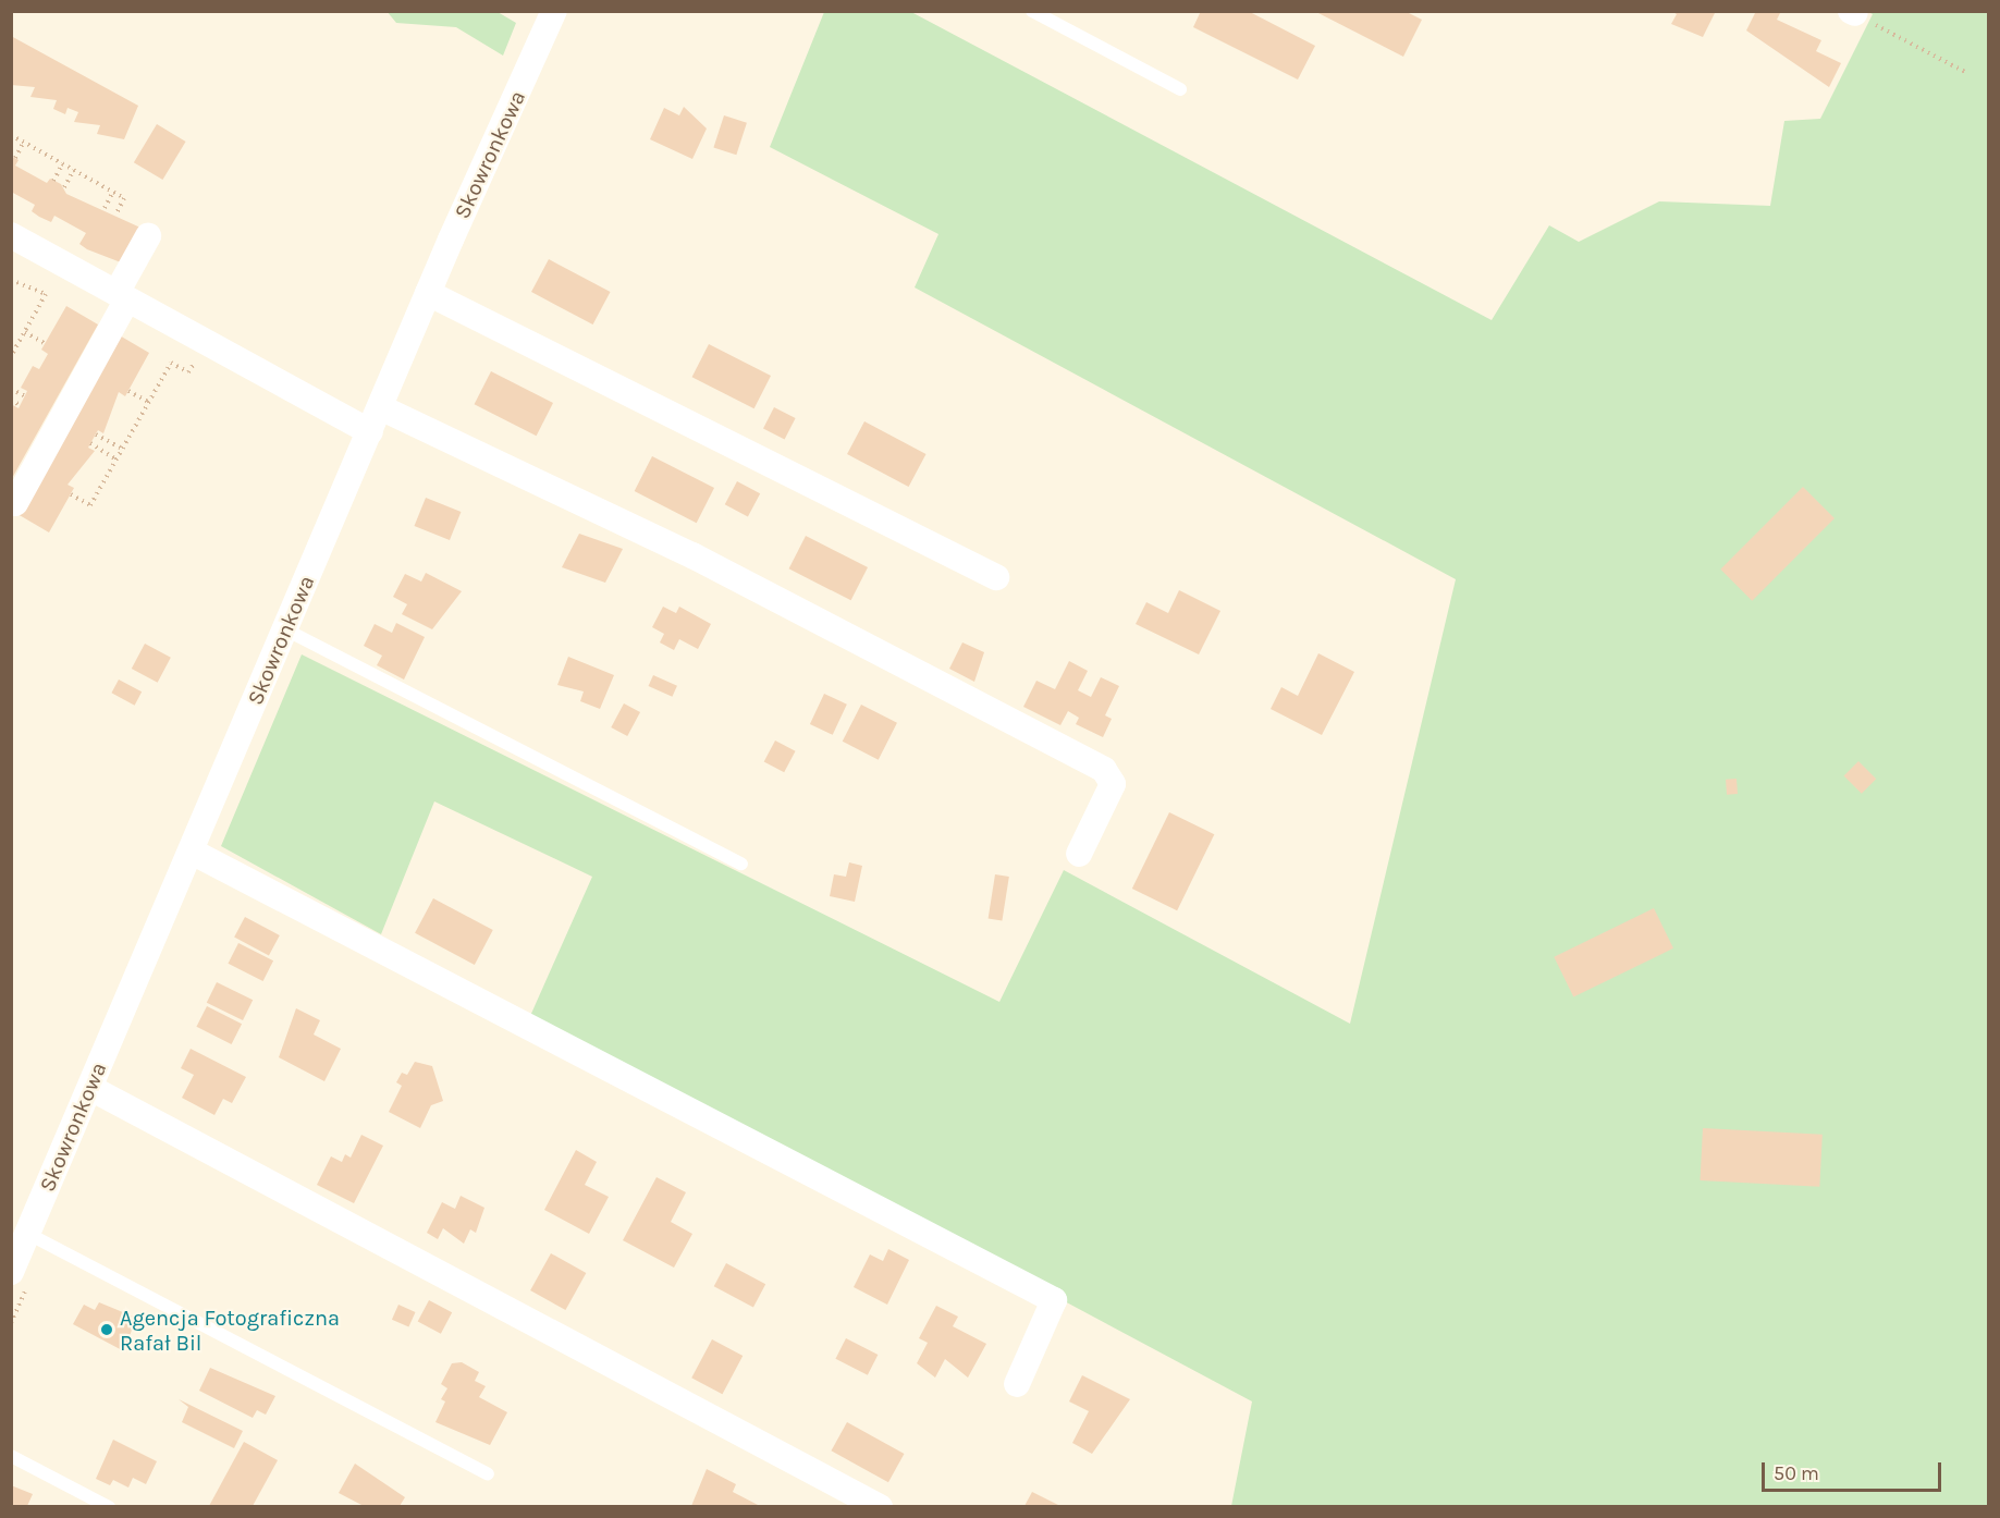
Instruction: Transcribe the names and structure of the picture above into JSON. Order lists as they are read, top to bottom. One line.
{"streets":{"street":["Skowronkowa"]},"places":["Agencja Fotograficzna Rafał Bil"],"scale_bar":"50 m"}
